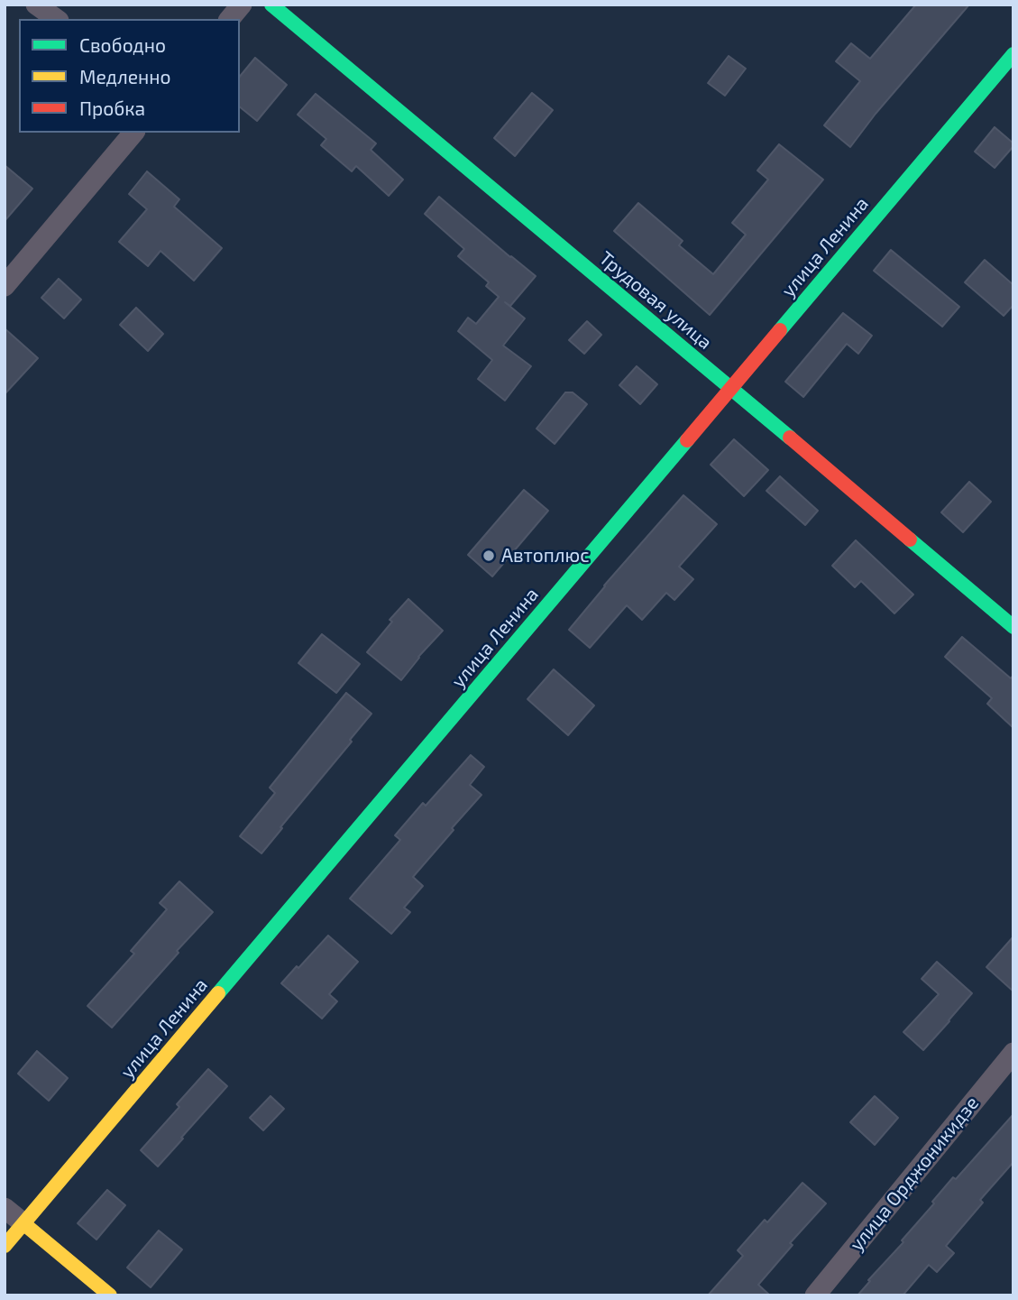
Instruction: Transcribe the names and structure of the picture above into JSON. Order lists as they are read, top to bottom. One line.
{"streets":{"street":["улица Ленина","Трудовая улица","улица Орджоникидзе"]},"crossings":[["улица Ленина","Трудовая улица"]],"places":["Автоплюс"],"legend":["Свободно","Медленно","Пробка"]}
